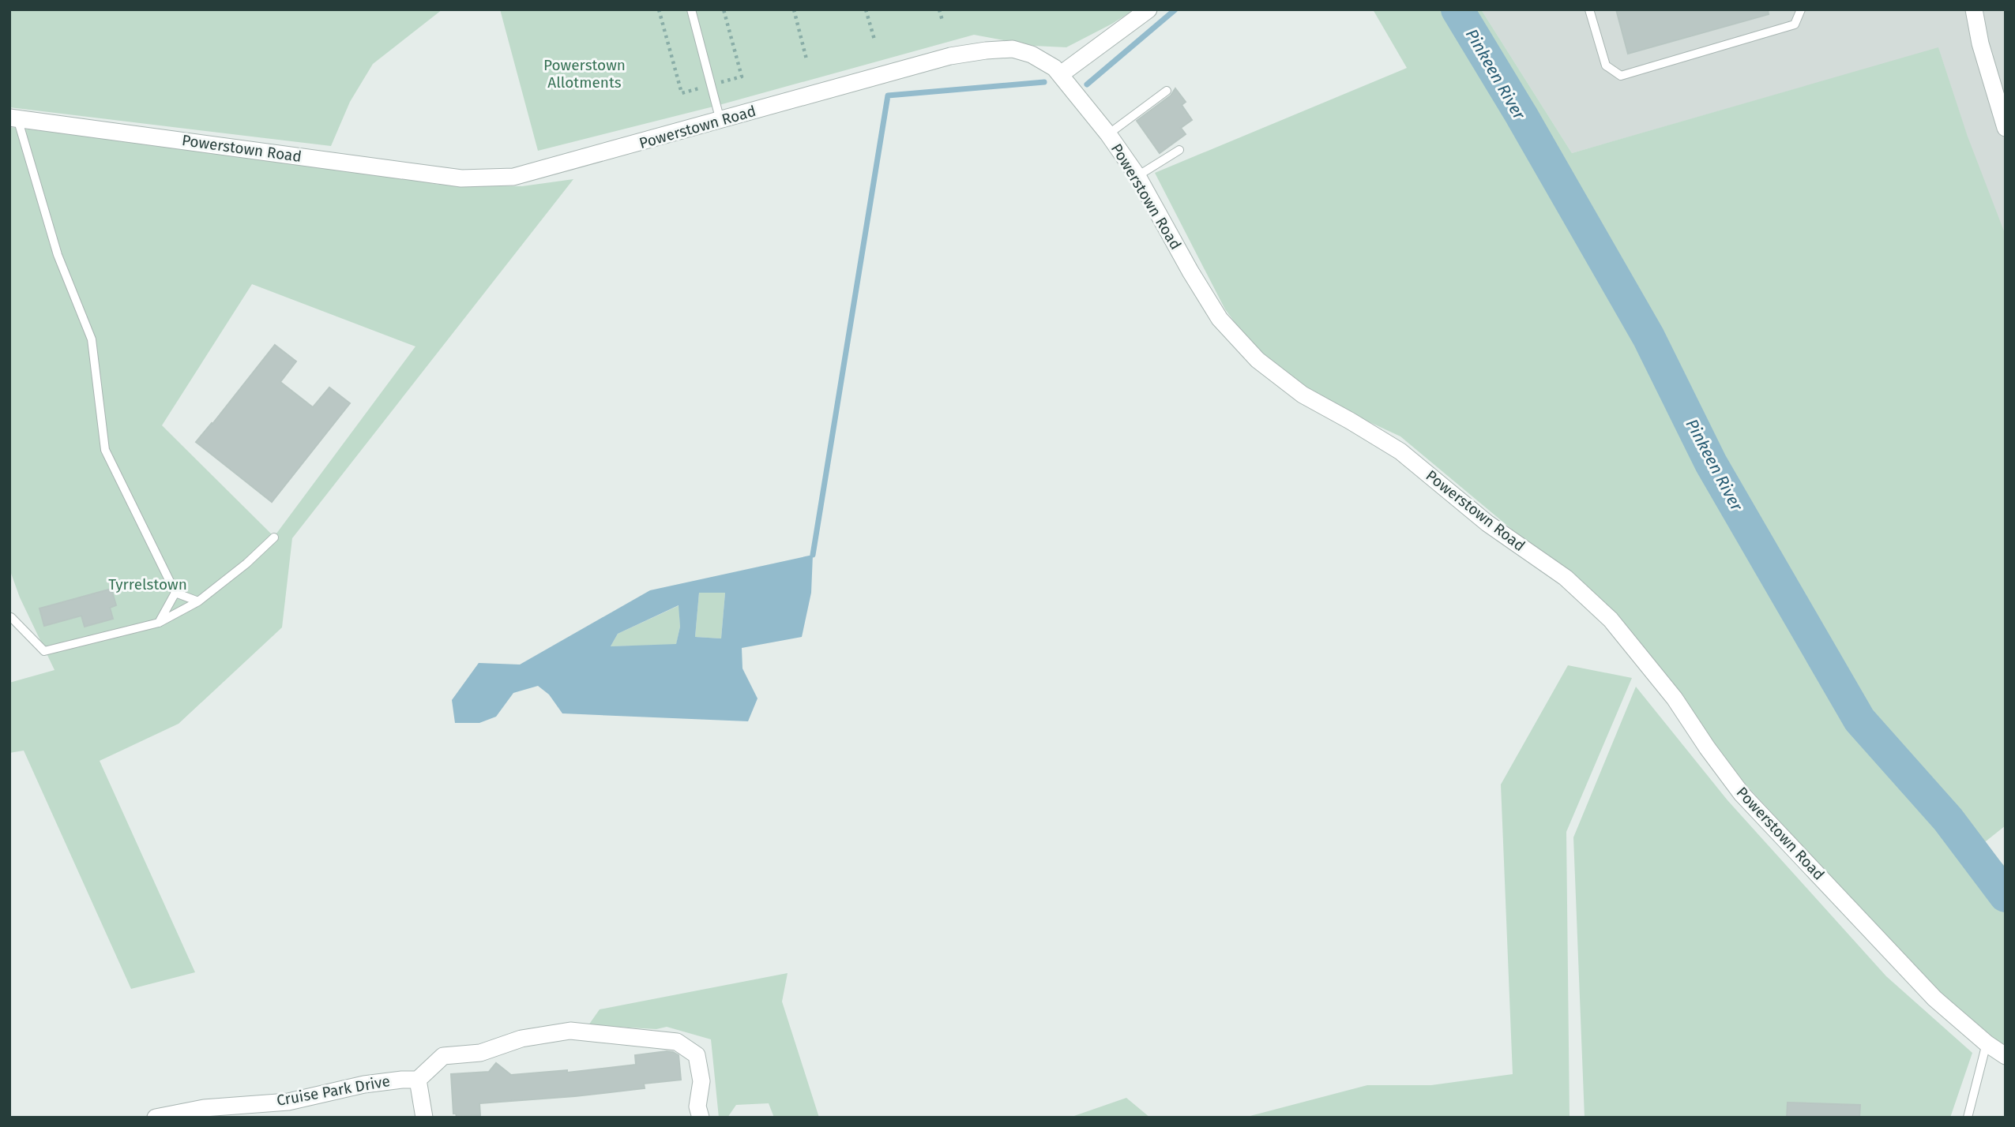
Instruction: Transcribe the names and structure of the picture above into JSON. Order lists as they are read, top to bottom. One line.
{"streets":{"street":["Powerstown Road","Cruise Park Drive"]},"water":["Pinkeen River"],"parks":["Powerstown Allotments","Tyrrelstown"]}
